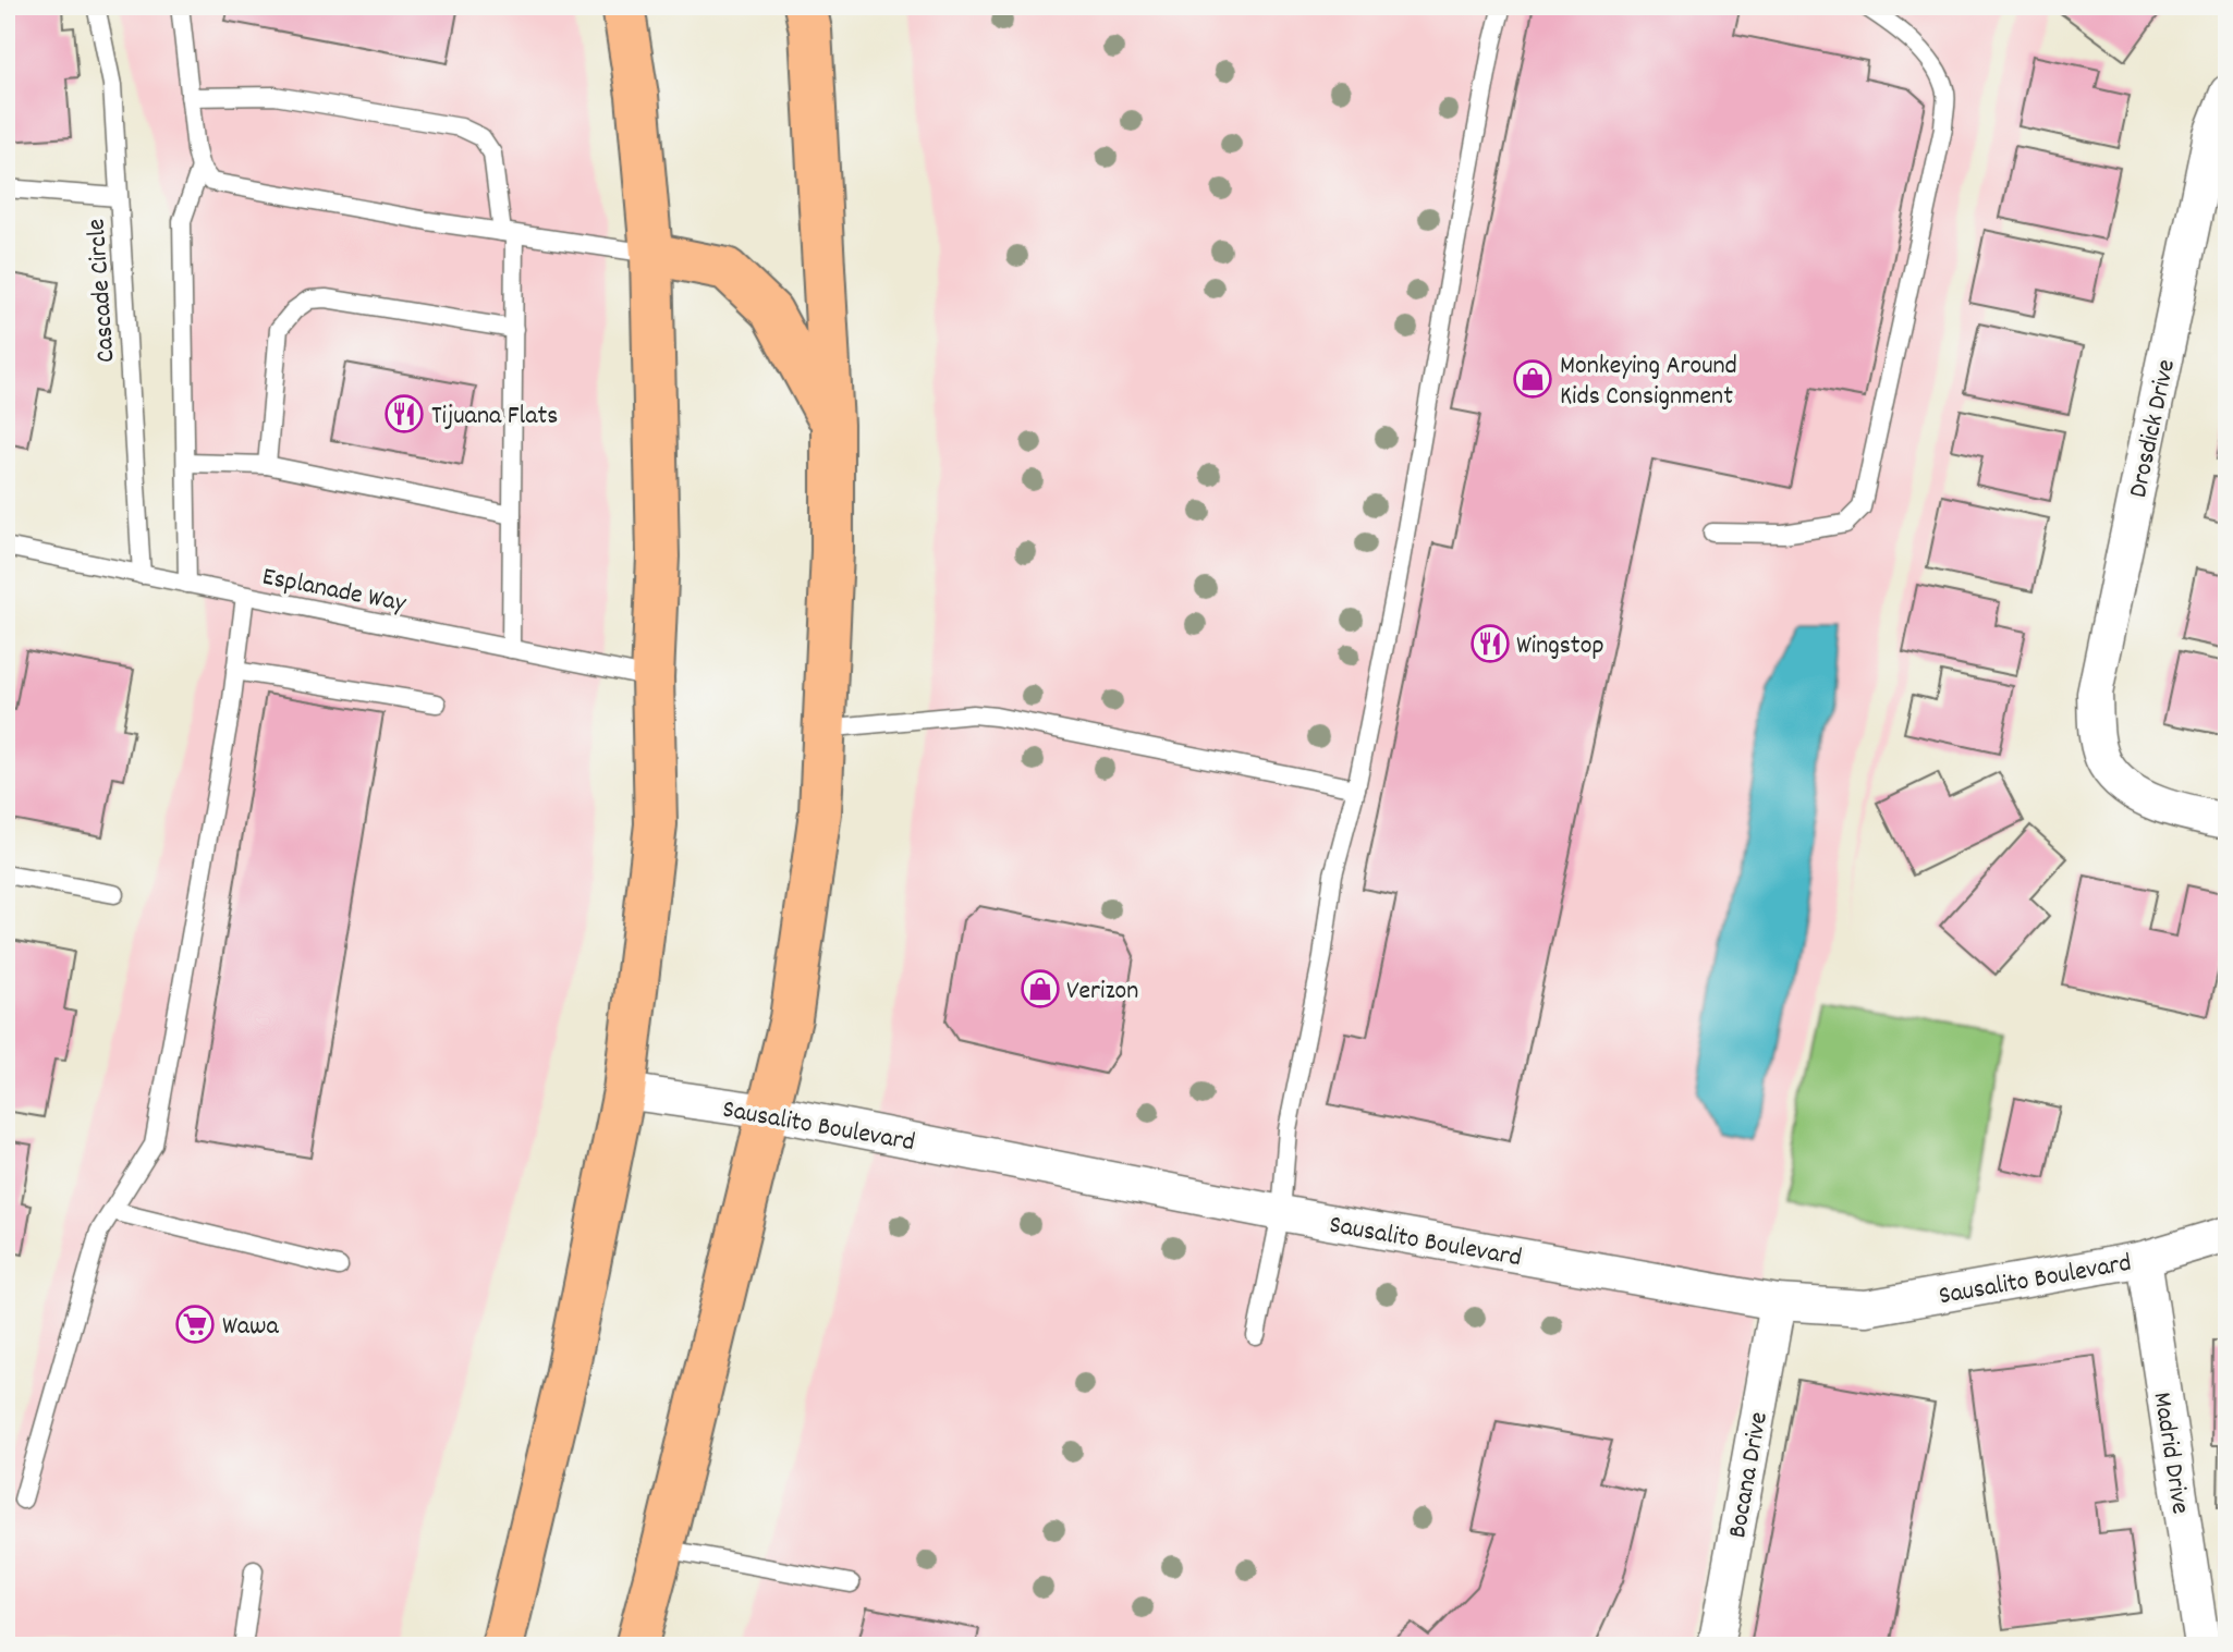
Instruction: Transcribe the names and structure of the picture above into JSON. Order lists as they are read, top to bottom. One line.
{"streets":{"street":["Drosdick Drive","Sausalito Boulevard","Madrid Drive","Bocana Drive"],"lane":["Cascade Circle","Esplanade Way"]},"crossings":[["Cascade Circle","Esplanade Way"],["Sausalito Boulevard","Madrid Drive"],["Sausalito Boulevard","Bocana Drive"]],"places":{"shop":["Monkeying Around Kids Consignment","Verizon"],"restaurant":["Tijuana Flats","Wingstop"],"supermarket":["Wawa"]}}
